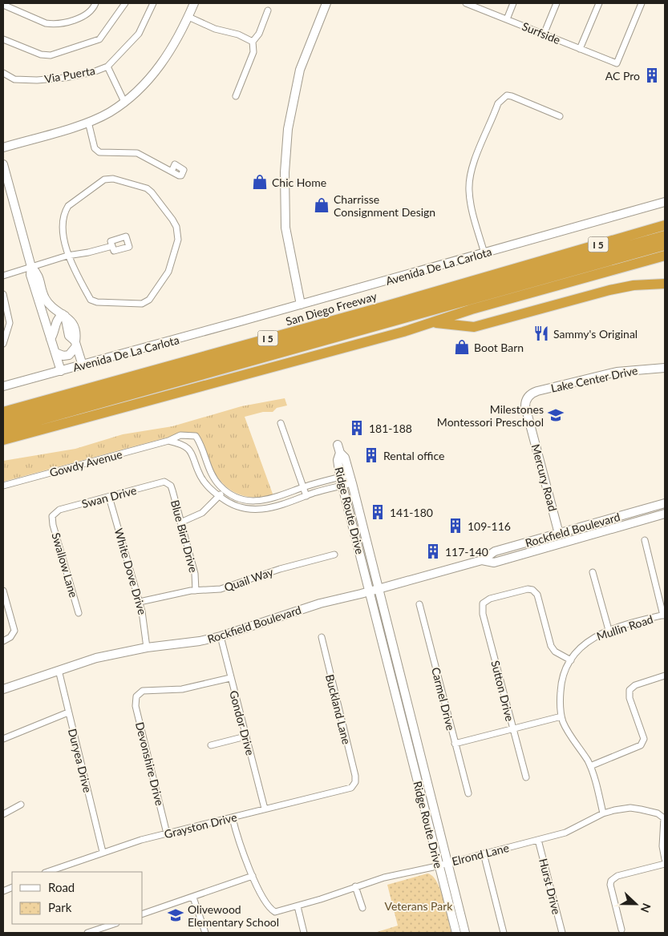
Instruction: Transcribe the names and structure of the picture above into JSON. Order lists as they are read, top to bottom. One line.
{"streets":{"highway":["I 5","San Diego Freeway"],"main road":["Avenida De La Carlota","Lake Center Drive","Mercury Road","Ridge Route Drive","Rockfield Boulevard"],"street":["Surfside","Via Puerta","Gowdy Avenue","Swan Drive","Blue Bird Drive","Swallow Lane","White Dove Drive","Quail Way","Mullin Road","Sutton Drive","Carmel Drive","Buckland Lane","Gondor Drive","Duryea Drive","Devonshire Drive","Grayston Drive","Elrond Lane","Hurst Drive"]},"crossings":[["Lake Center Drive","Mercury Road"],["Gowdy Avenue","Ridge Route Drive"],["Mercury Road","Rockfield Boulevard"],["Swan Drive","Blue Bird Drive"],["Swan Drive","Swallow Lane"],["Swan Drive","White Dove Drive"],["Ridge Route Drive","Rockfield Boulevard"],["Ridge Route Drive","Elrond Lane"],["Rockfield Boulevard","White Dove Drive"],["Rockfield Boulevard","Gondor Drive"],["Rockfield Boulevard","Duryea Drive"],["Blue Bird Drive","Quail Way"],["White Dove Drive","Quail Way"],["Mullin Road","Sutton Drive"],["Buckland Lane","Grayston Drive"],["Gondor Drive","Devonshire Drive"],["Gondor Drive","Grayston Drive"],["Duryea Drive","Grayston Drive"],["Devonshire Drive","Grayston Drive"],["Elrond Lane","Hurst Drive"]],"parks":["Veterans Park"],"places":{"building":["AC Pro","181-188","Rental office","141-180","109-116","117-140"],"shop":["Chic Home","Charrisse Consignment Design","Boot Barn"],"restaurant":["Sammy's Original"],"school or university":["Milestones Montessori Preschool","Olivewood Elementary School"]},"legend":["Road","Park"],"north":"right"}
